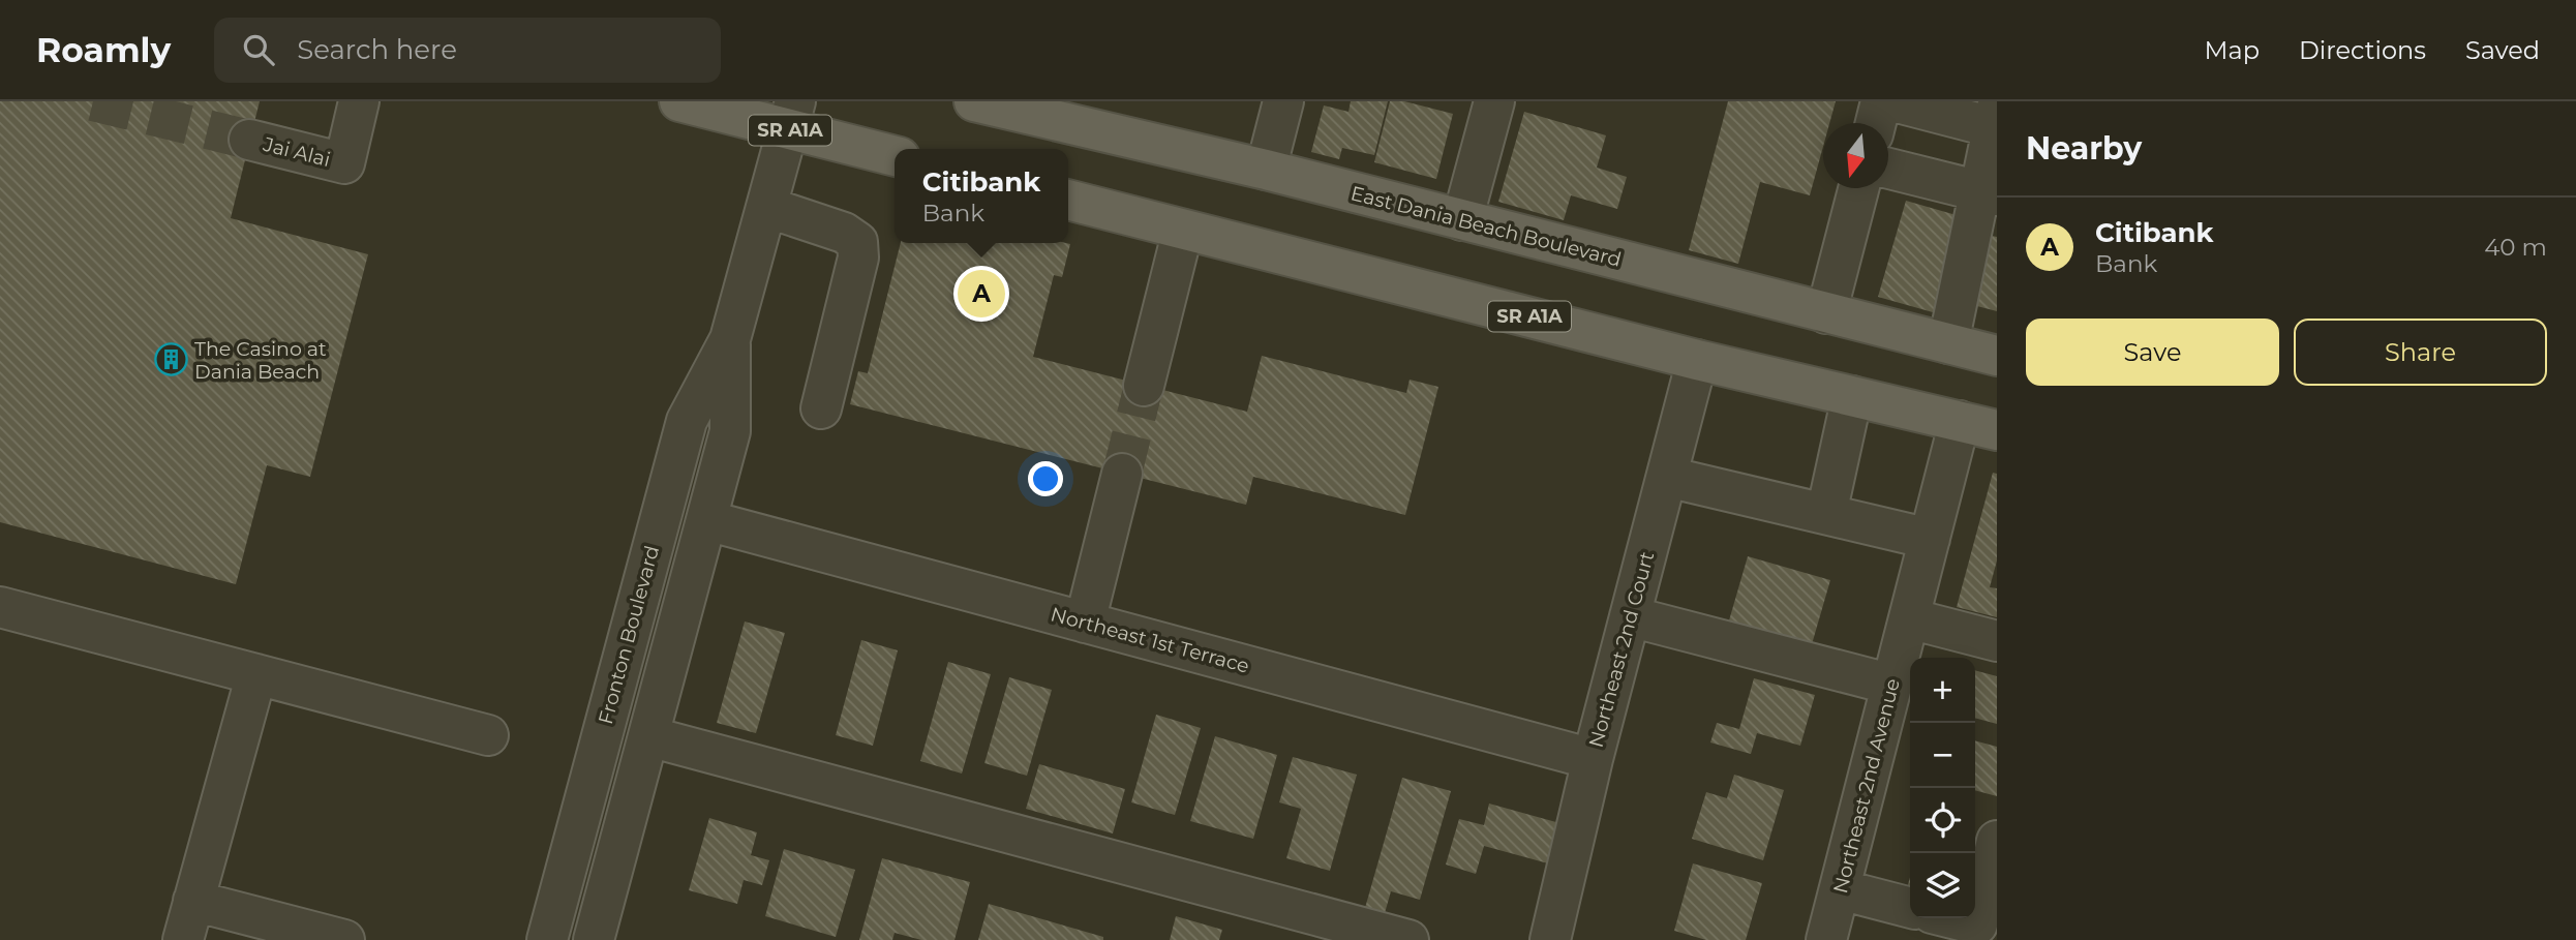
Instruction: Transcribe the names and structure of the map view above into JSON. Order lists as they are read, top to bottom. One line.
{"streets":{"main road":["SR A1A","East Dania Beach Boulevard"],"street":["Jai Alai","Fronton Boulevard","Northeast 1st Terrace","Northeast 2nd Court","Northeast 2nd Avenue"]},"crossings":[["SR A1A","Fronton Boulevard"],["SR A1A","Northeast 2nd Court"],["SR A1A","Northeast 2nd Avenue"],["Fronton Boulevard","Northeast 1st Terrace"],["Northeast 1st Terrace","Northeast 2nd Court"]],"places":{"building":["The Casino at Dania Beach"]},"north":"bottom","page":{"header":"Roamly","search":"Search here","nav":["Map","Directions","Saved"],"heading":"Nearby","popup":["Citibank","Bank"],"list":[{"mark":"A","name":"Citibank","note":"Bank","value":"40 m"}],"pins":"A","buttons":["Save","Share"],"map_buttons":["+","−"]}}
